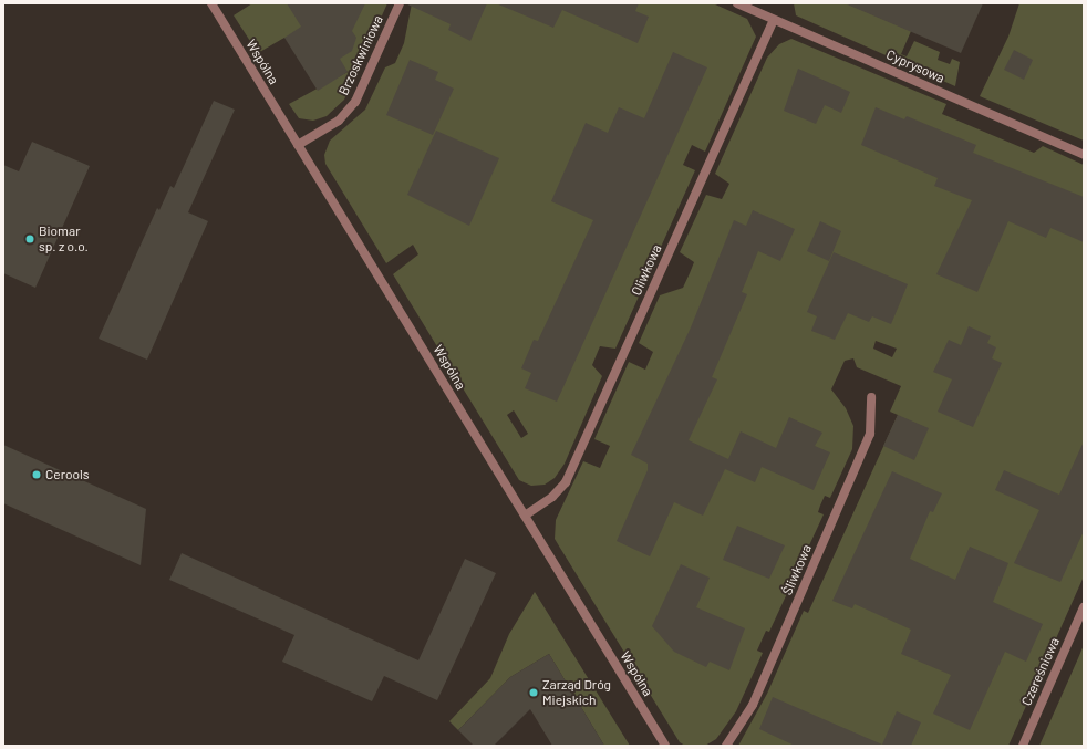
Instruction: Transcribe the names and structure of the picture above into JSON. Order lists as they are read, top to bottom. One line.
{"streets":{"street":["Brzoskwiniowa","Wspólna","Cyprysowa","Oliwkowa","Śliwkowa","Czereśniowa"]},"crossings":[["Brzoskwiniowa","Wspólna"],["Wspólna","Oliwkowa"],["Cyprysowa","Oliwkowa"]],"places":["Biomar sp. z o.o.","Cerools","Zarząd Dróg Miejskich"]}
